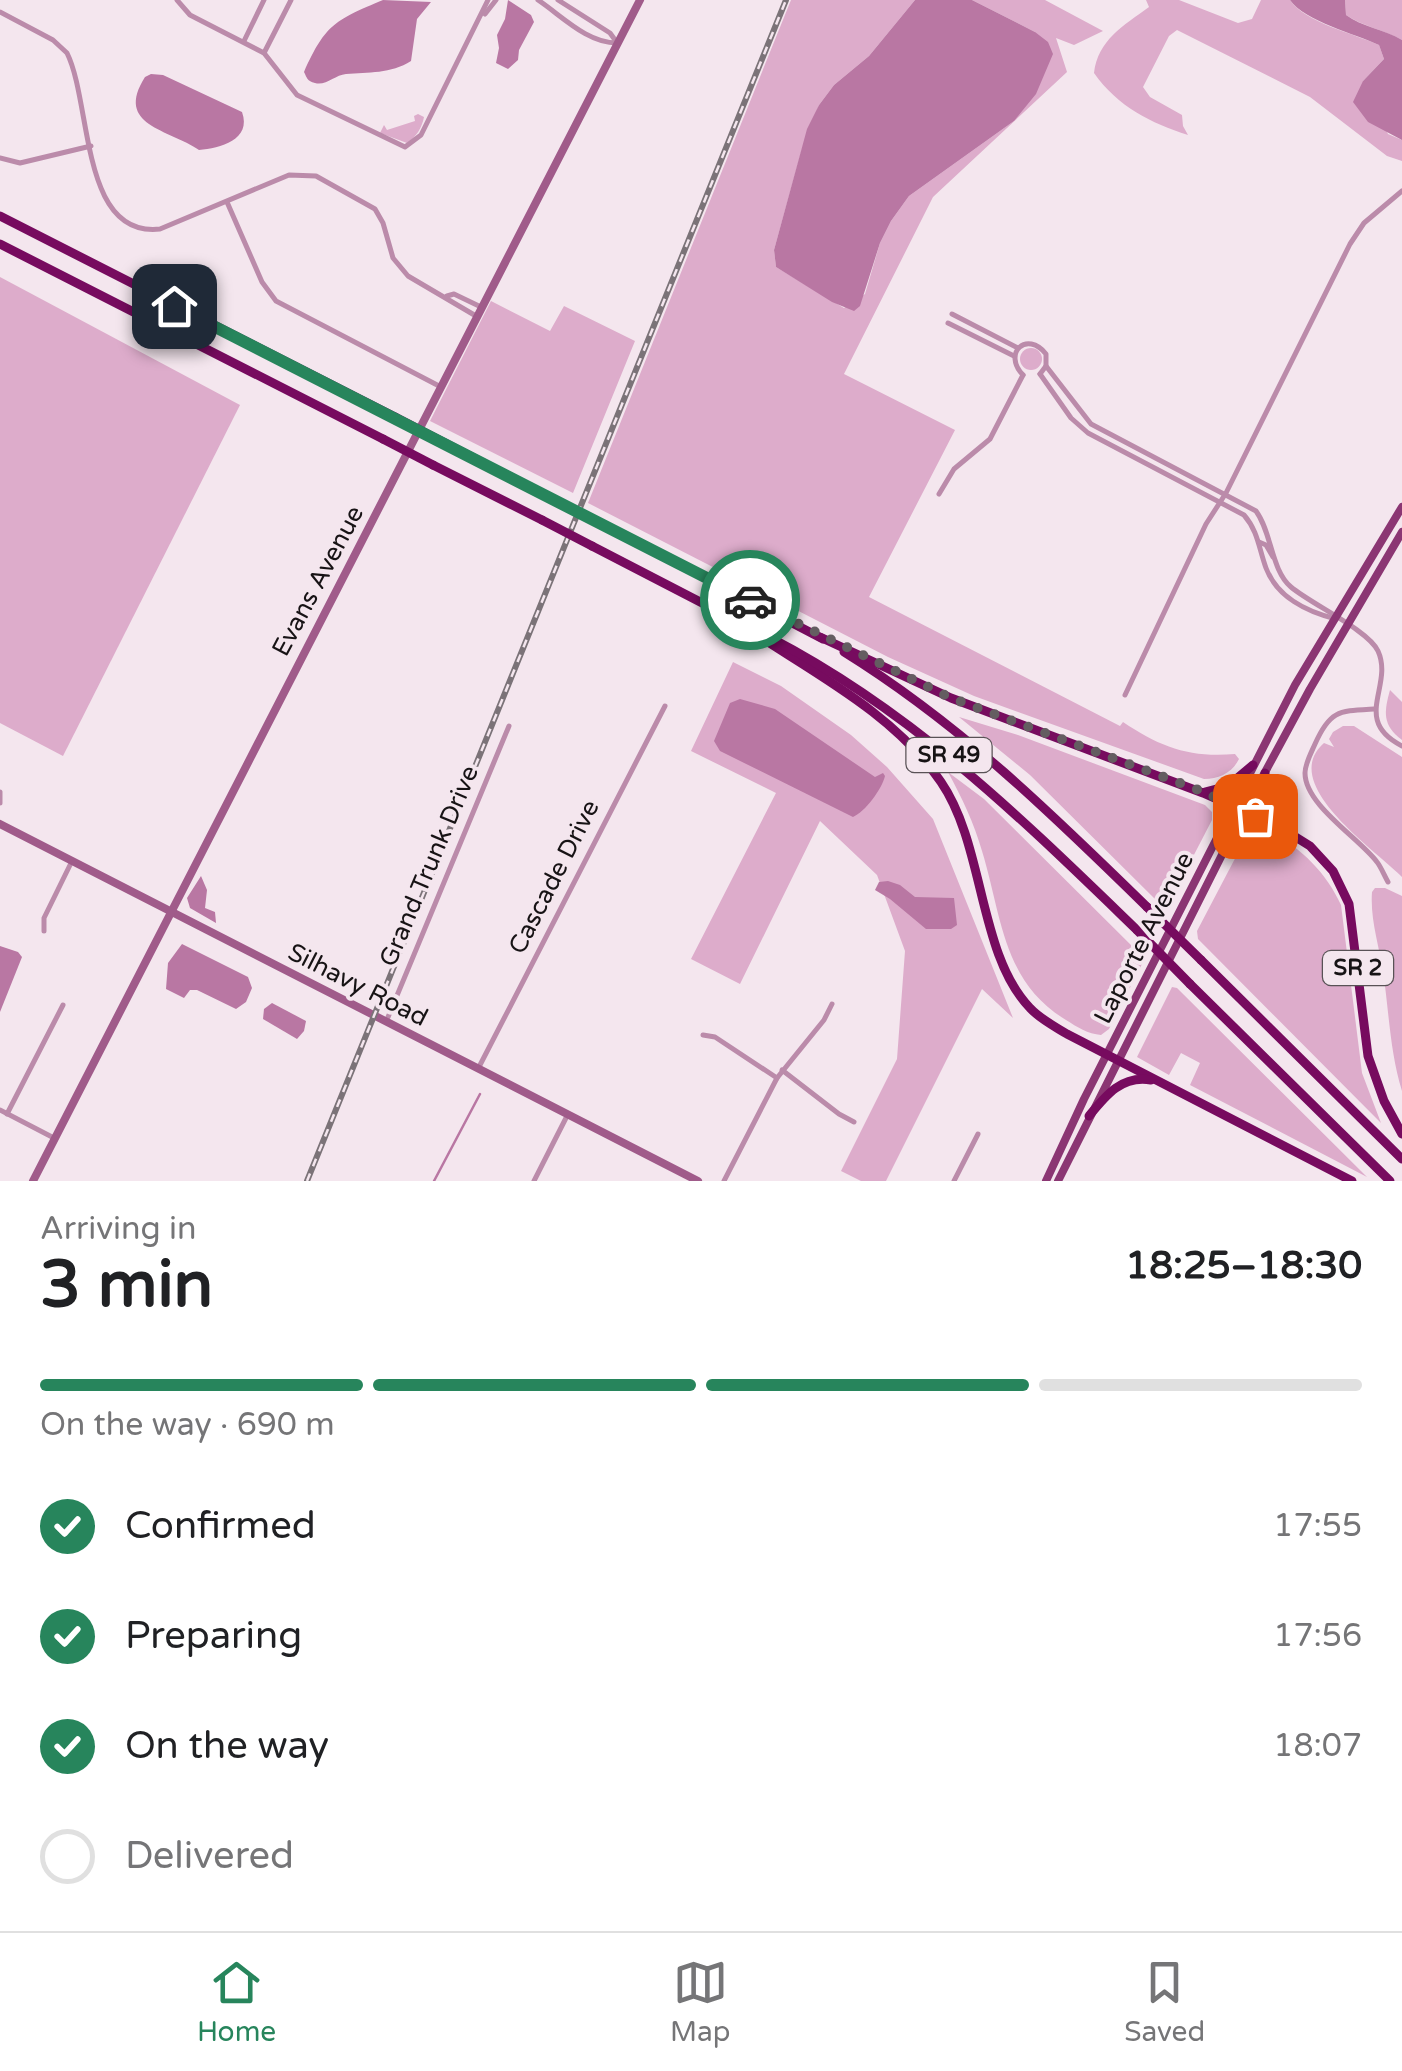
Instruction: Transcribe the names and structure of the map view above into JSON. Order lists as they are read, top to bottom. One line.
{"streets":{"highway":["SR 49","SR 2"],"main road":["Laporte Avenue"],"street":["Evans Avenue","Grand Trunk Drive","Cascade Drive","Silhavy Road"]},"crossings":[["Evans Avenue","Silhavy Road"],["Grand Trunk Drive","Silhavy Road"],["Cascade Drive","Silhavy Road"]],"page":{"heading":["3 min","Arriving in","18:25–18:30"],"bar":"On the way · 690 m","list":[["Confirmed","17:55"],["Preparing","17:56"],["On the way","18:07"],"Delivered"],"tabs":["Home","Map","Saved"]}}
